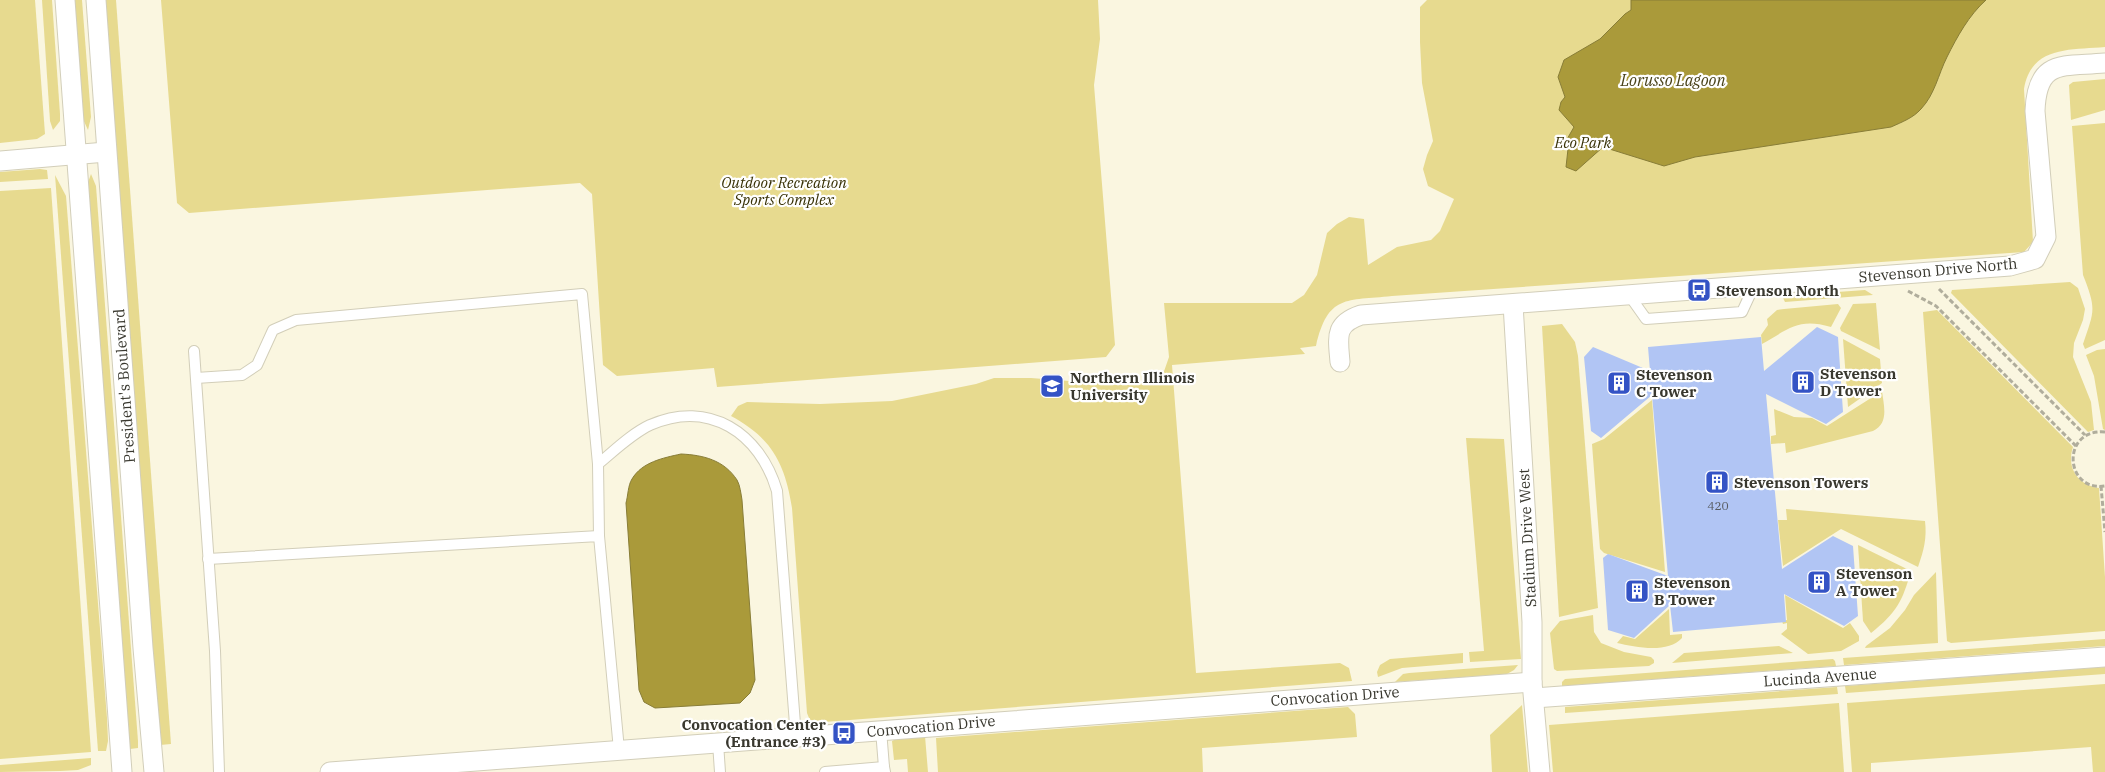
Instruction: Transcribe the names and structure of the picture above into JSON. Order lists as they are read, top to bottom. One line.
{"streets":{"street":["Stevenson Drive North","President's Boulevard","Stadium Drive West","Lucinda Avenue","Convocation Drive"]},"crossings":[["Stevenson Drive North","Stadium Drive West"],["Stadium Drive West","Lucinda Avenue"],["Stadium Drive West","Convocation Drive"],["Lucinda Avenue","Convocation Drive"]],"water":["Lorusso Lagoon"],"parks":["Eco Park","Outdoor Recreation Sports Complex"],"places":{"bus stop":["Stevenson North","Convocation Center (Entrance #3)"],"building":["Stevenson D Tower","Stevenson C Tower","Stevenson Towers","Stevenson A Tower","Stevenson B Tower"],"school or university":["Northern Illinois University"]},"house_numbers":["420"]}
